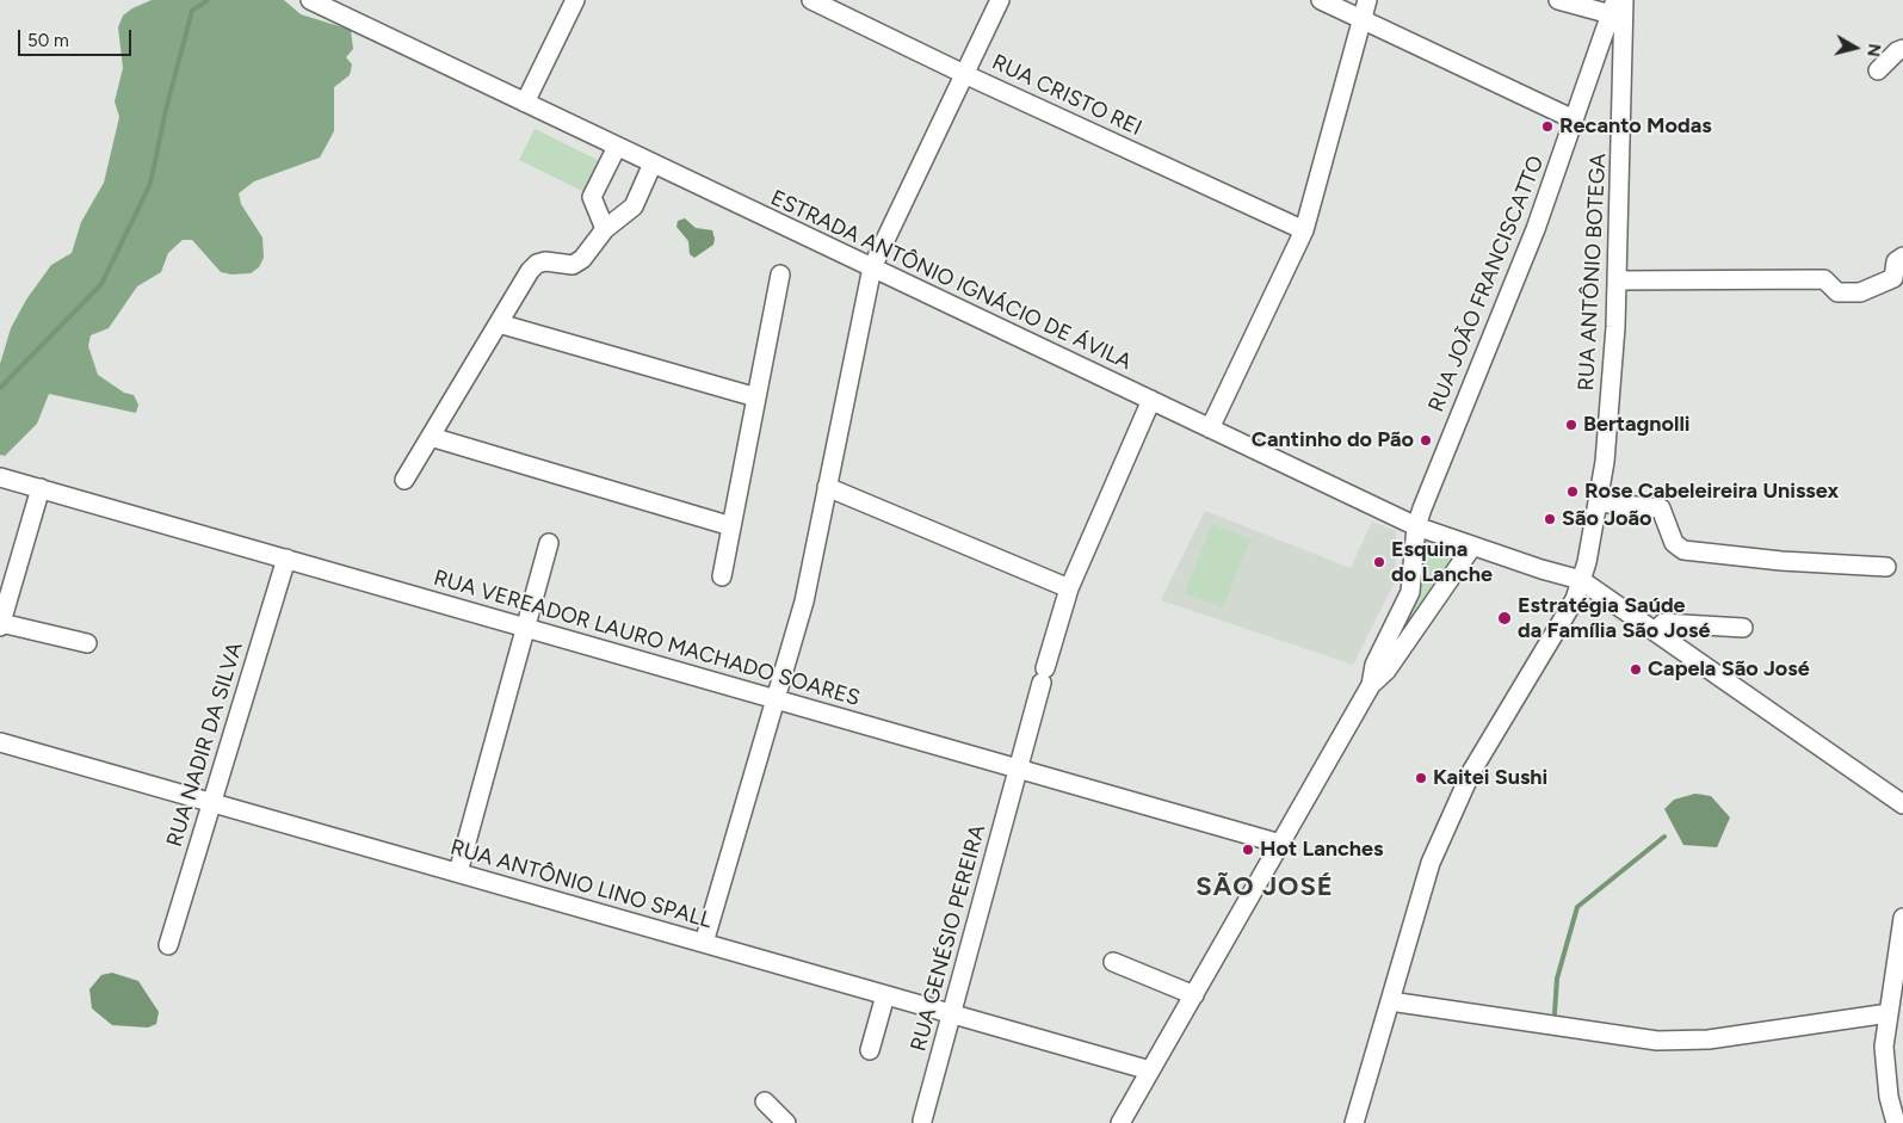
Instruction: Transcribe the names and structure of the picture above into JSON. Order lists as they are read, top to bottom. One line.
{"streets":{"street":["RUA CRISTO REI","RUA ANTÔNIO BOTEGA","ESTRADA ANTÔNIO IGNÁCIO DE ÁVILA","RUA JOÃO FRANCISCATTO","RUA VEREADOR LAURO MACHADO SOARES","RUA NADIR DA SILVA","RUA ANTÔNIO LINO SPALL","RUA GENÉSIO PEREIRA"]},"crossings":[["RUA ANTÔNIO BOTEGA","ESTRADA ANTÔNIO IGNÁCIO DE ÁVILA"],["ESTRADA ANTÔNIO IGNÁCIO DE ÁVILA","RUA JOÃO FRANCISCATTO"],["ESTRADA ANTÔNIO IGNÁCIO DE ÁVILA","RUA GENÉSIO PEREIRA"],["RUA JOÃO FRANCISCATTO","RUA VEREADOR LAURO MACHADO SOARES"],["RUA JOÃO FRANCISCATTO","RUA ANTÔNIO LINO SPALL"],["RUA VEREADOR LAURO MACHADO SOARES","RUA NADIR DA SILVA"],["RUA VEREADOR LAURO MACHADO SOARES","RUA GENÉSIO PEREIRA"],["RUA NADIR DA SILVA","RUA ANTÔNIO LINO SPALL"],["RUA ANTÔNIO LINO SPALL","RUA GENÉSIO PEREIRA"]],"districts":["SÃO JOSÉ"],"places":["Recanto Modas","Bertagnolli","Cantinho do Pão","Rose Cabeleireira Unissex","São João","Esquina do Lanche","Estratégia Saúde da Família São José","Capela São José","Kaitei Sushi","Hot Lanches"],"scale_bar":"50 m","north":"right"}
